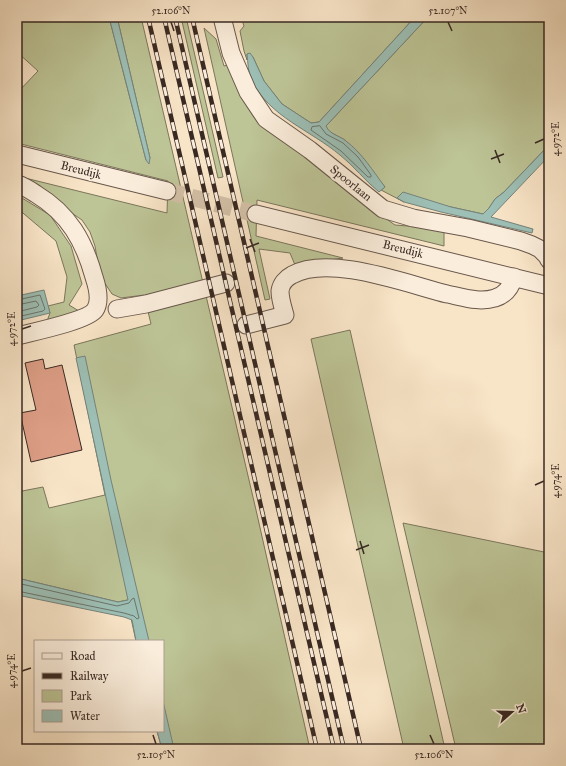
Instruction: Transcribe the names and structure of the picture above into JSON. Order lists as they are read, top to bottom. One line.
{"streets":{"street":["Breudijk","Spoorlaan"]},"legend":["Road","Railway","Park","Water"],"north":"right","coordinates":["52.106°N","52.107°N","4.972°E","4.974°E","52.105°N"]}
